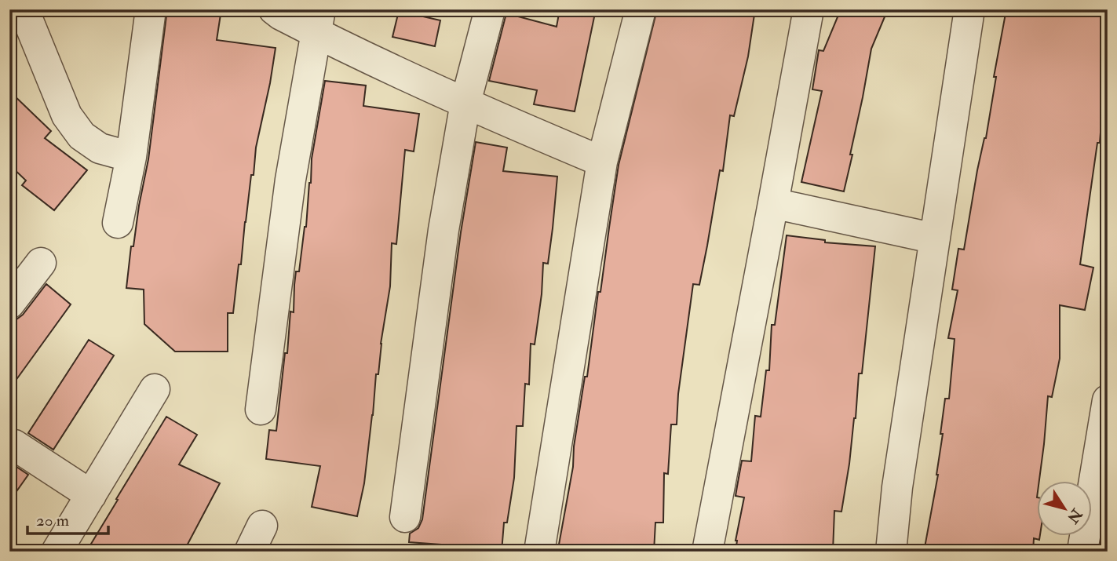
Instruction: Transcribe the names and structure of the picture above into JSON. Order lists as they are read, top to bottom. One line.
{"scale_bar":"20 m","north":"bottom right"}
